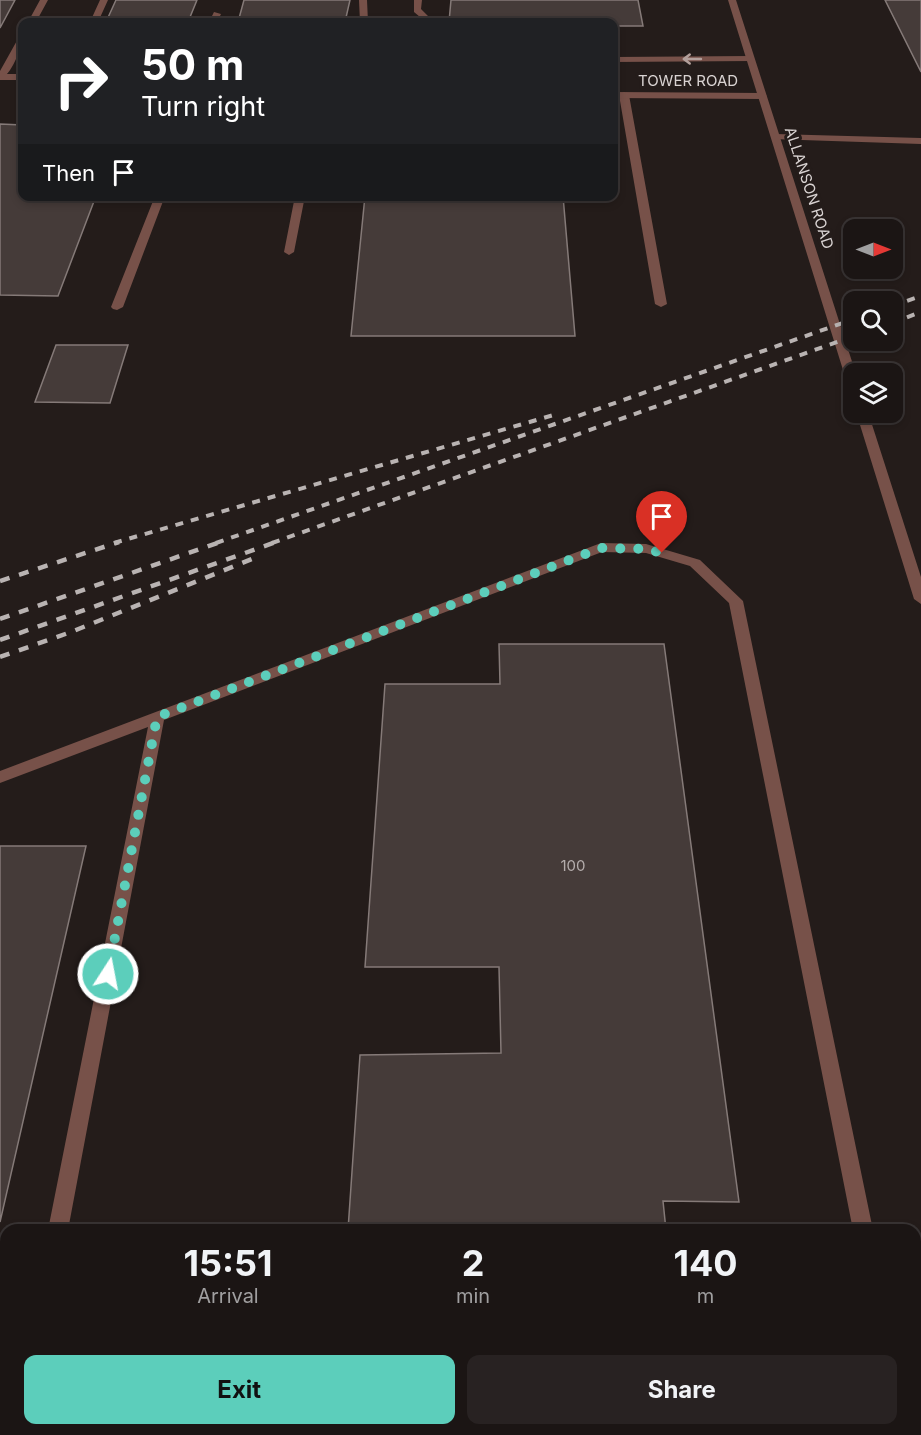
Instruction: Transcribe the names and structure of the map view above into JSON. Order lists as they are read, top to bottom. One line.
{"streets":{"street":["TOWER ROAD","ALLANSON ROAD"]},"crossings":[["TOWER ROAD","ALLANSON ROAD"]],"house_numbers":["100"],"north":"right","page":{"turn":["50 m","Turn right"],"then":"Then","eta":["15:51","Arrival","2","min","140","m"],"buttons":["Exit","Share"]}}
